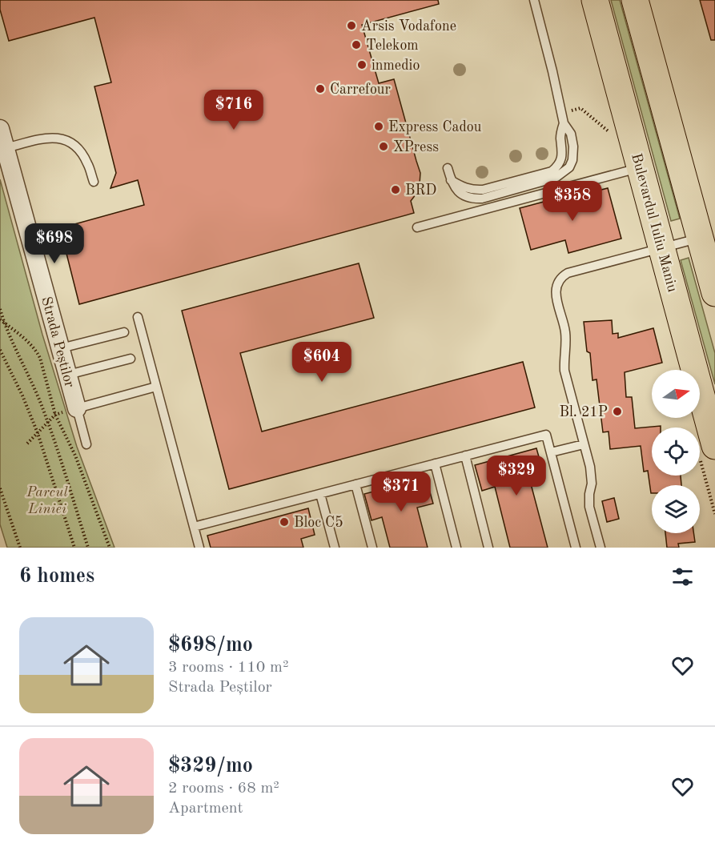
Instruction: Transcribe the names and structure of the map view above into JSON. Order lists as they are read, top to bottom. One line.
{"streets":{"main road":["Bulevardul Iuliu Maniu"],"street":["Strada Peștilor"]},"parks":["Parcul Liniei"],"places":["Arsis Vodafone","Telekom","inmedio","Carrefour","Express Cadou","XPress","BRD","Bl. 21P","Bloc C5"],"north":"right","page":{"price":["$716","$358","$698","$604","$329","$371"],"heading":"6 homes","list":[{"name":"$698/mo","note":"3 rooms · 110 m² · Strada Peștilor"},{"name":"$329/mo","note":"2 rooms · 68 m² · Apartment"}]}}
